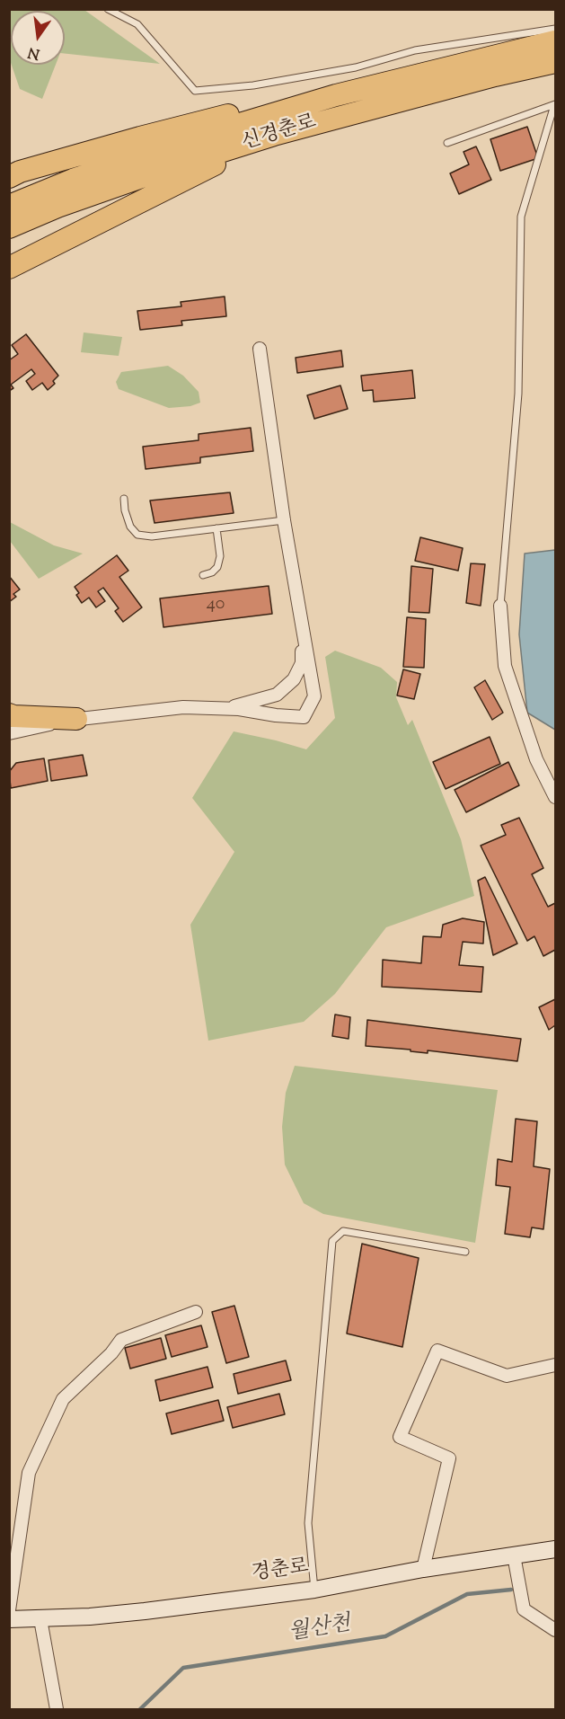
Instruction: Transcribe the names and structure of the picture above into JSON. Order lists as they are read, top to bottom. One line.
{"streets":{"highway":["신경춘로"],"street":["경춘로"]},"water":["월산천"],"house_numbers":["40"],"north":"bottom"}
